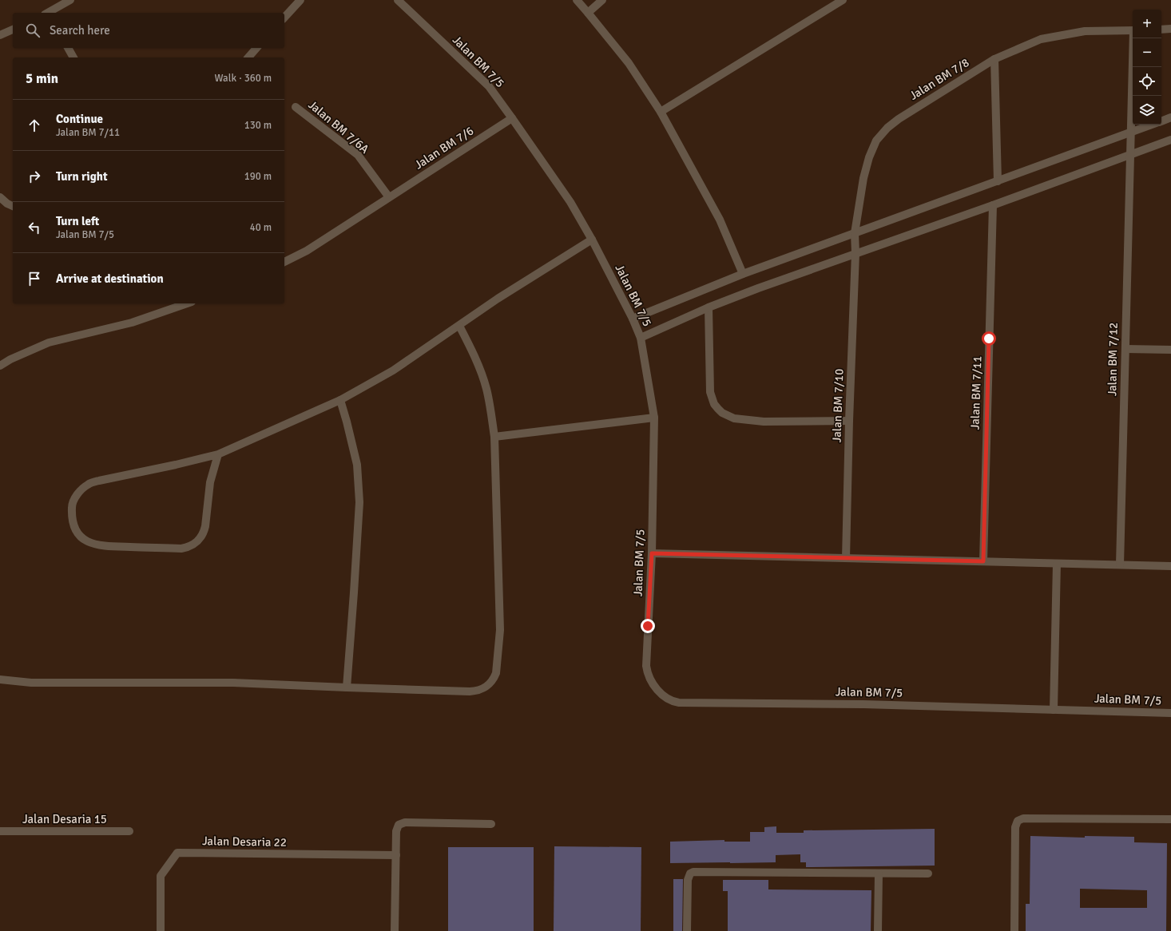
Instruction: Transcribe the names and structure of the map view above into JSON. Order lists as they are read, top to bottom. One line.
{"streets":{"street":["Jalan BM 7/5","Jalan BM 7/8","Jalan BM 7/6A","Jalan BM 7/6","Jalan BM 7/12","Jalan BM 7/11","Jalan BM 7/10","Jalan Desaria 15","Jalan Desaria 22"]},"crossings":[["Jalan BM 7/5","Jalan BM 7/6"],["Jalan BM 7/8","Jalan BM 7/10"],["Jalan BM 7/6A","Jalan BM 7/6"]],"page":{"map_buttons":["+","−"],"search":"Search here","heading":["5 min","Walk · 360 m"],"list":[["Continue","Jalan BM 7/11","130 m"],["Turn right","190 m"],["Turn left","Jalan BM 7/5","40 m"],"Arrive at destination"]}}
